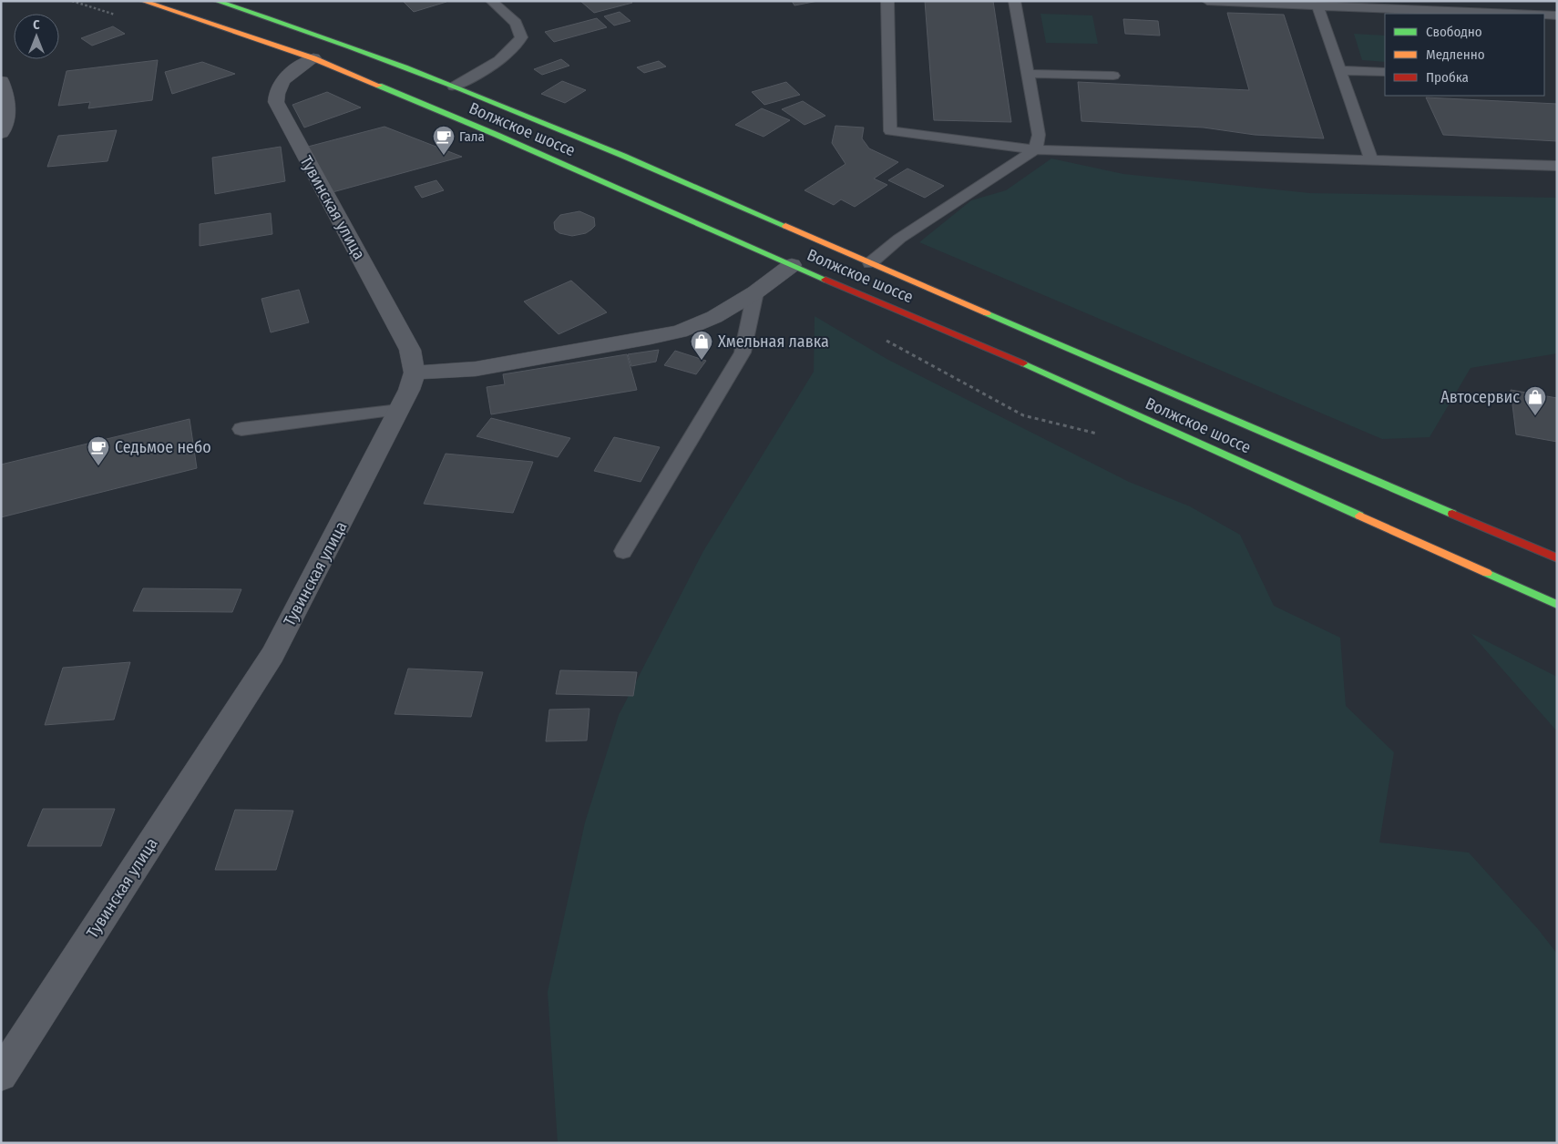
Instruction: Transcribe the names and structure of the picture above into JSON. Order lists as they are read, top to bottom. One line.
{"streets":{"main road":["Волжское шоссе"],"street":["Тувинская улица"]},"crossings":[["Волжское шоссе","Тувинская улица"]],"places":{"cafe":["Гала","Седьмое небо"],"shop":["Хмельная лавка","Автосервис"]},"legend":["Свободно","Медленно","Пробка"],"north":"top"}
